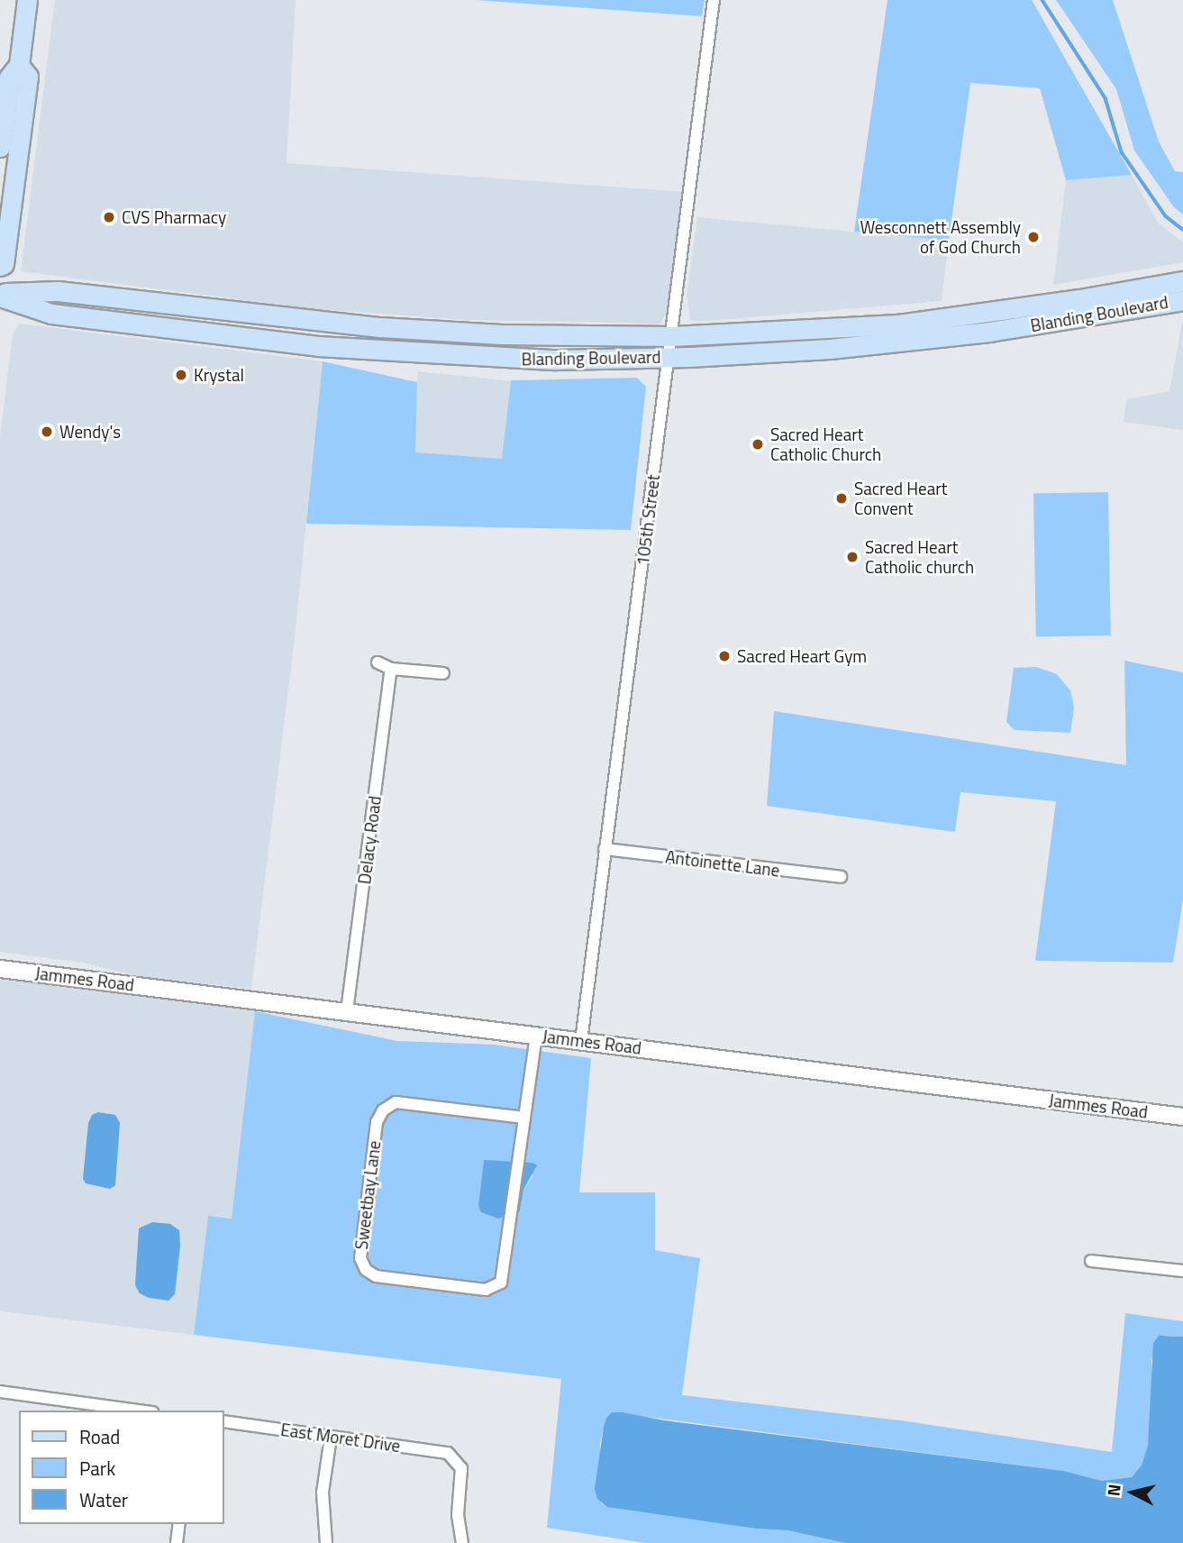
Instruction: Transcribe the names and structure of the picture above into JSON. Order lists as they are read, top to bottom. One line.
{"streets":{"main road":["Blanding Boulevard"],"street":["105th Street","Delacy Road","Antoinette Lane","Jammes Road","Sweetbay Lane","East Moret Drive"]},"crossings":[["Blanding Boulevard","105th Street"],["105th Street","Antoinette Lane"],["105th Street","Jammes Road"],["Delacy Road","Jammes Road"],["Jammes Road","Sweetbay Lane"]],"places":["CVS Pharmacy","Wesconnett Assembly of God Church","Krystal","Wendy's","Sacred Heart Catholic Church","Sacred Heart Convent","Sacred Heart Catholic church","Sacred Heart Gym"],"legend":["Road","Park","Water"],"north":"left"}
